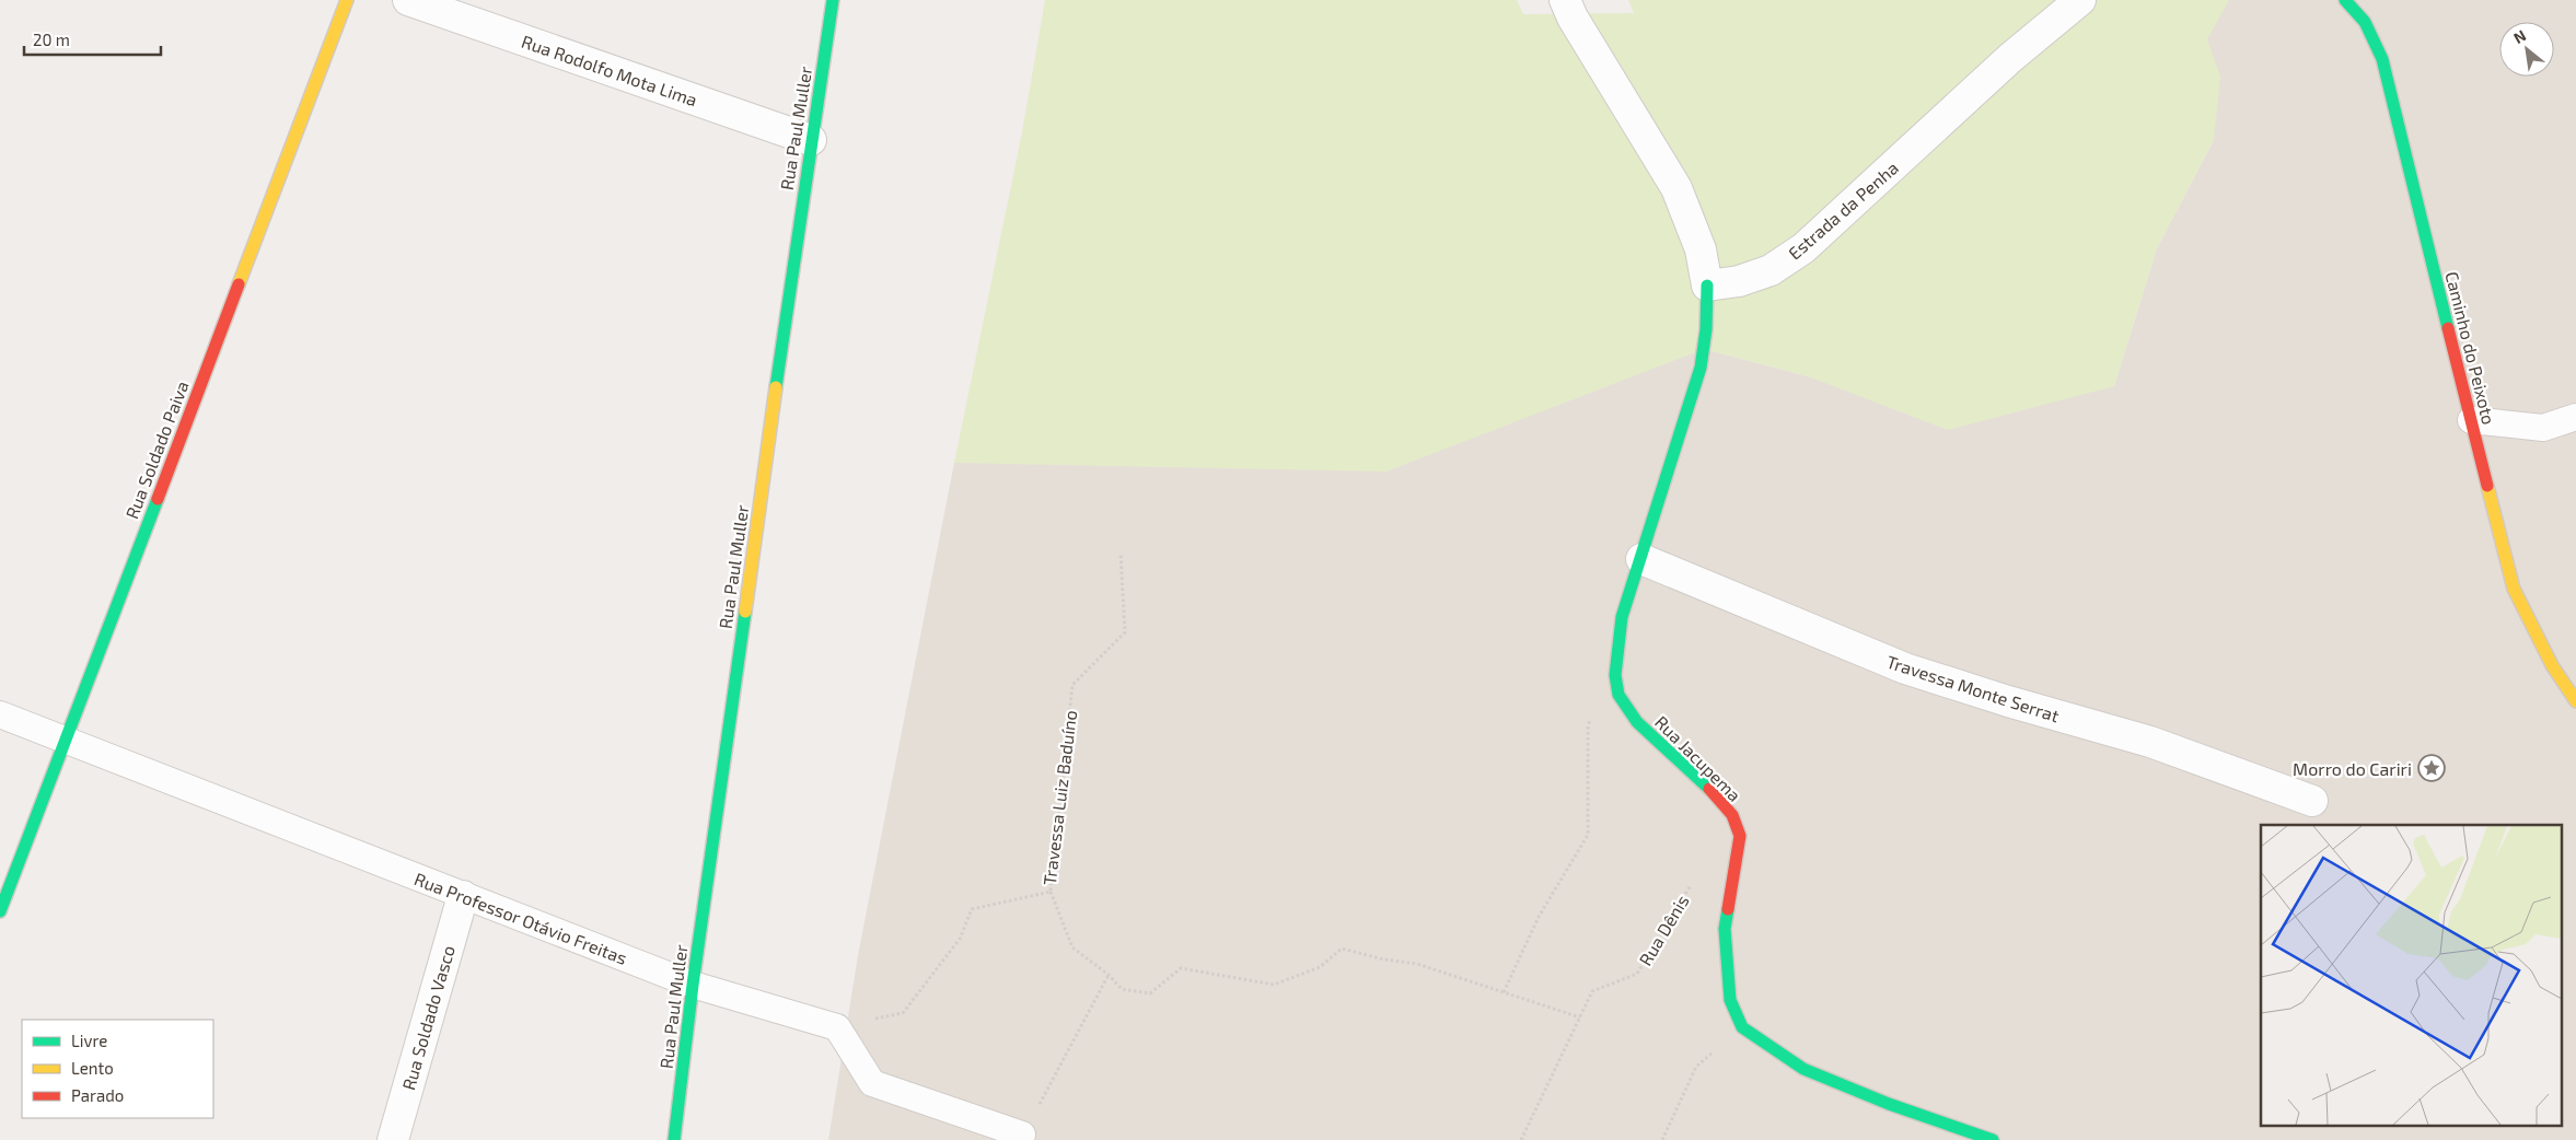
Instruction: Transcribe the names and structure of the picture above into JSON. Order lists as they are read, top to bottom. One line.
{"streets":{"street":["Rua Rodolfo Mota Lima","Rua Paul Muller","Estrada da Penha","Caminho do Peixoto","Rua Soldado Paiva","Travessa Monte Serrat","Rua Jacupema","Rua Soldado Vasco"],"lane":["Rua Professor Otávio Freitas"],"path":["Travessa Luiz Baduíno","Rua Dênis"]},"crossings":[["Rua Rodolfo Mota Lima","Rua Paul Muller"],["Rua Paul Muller","Rua Professor Otávio Freitas"],["Estrada da Penha","Rua Jacupema"],["Rua Soldado Paiva","Rua Professor Otávio Freitas"],["Travessa Monte Serrat","Rua Jacupema"],["Travessa Luiz Baduíno","Rua Professor Otávio Freitas"],["Rua Professor Otávio Freitas","Rua Soldado Vasco"]],"places":{"place":["Morro do Cariri"]},"legend":["Livre","Lento","Parado"],"scale_bar":"20 m","north":"top left"}
